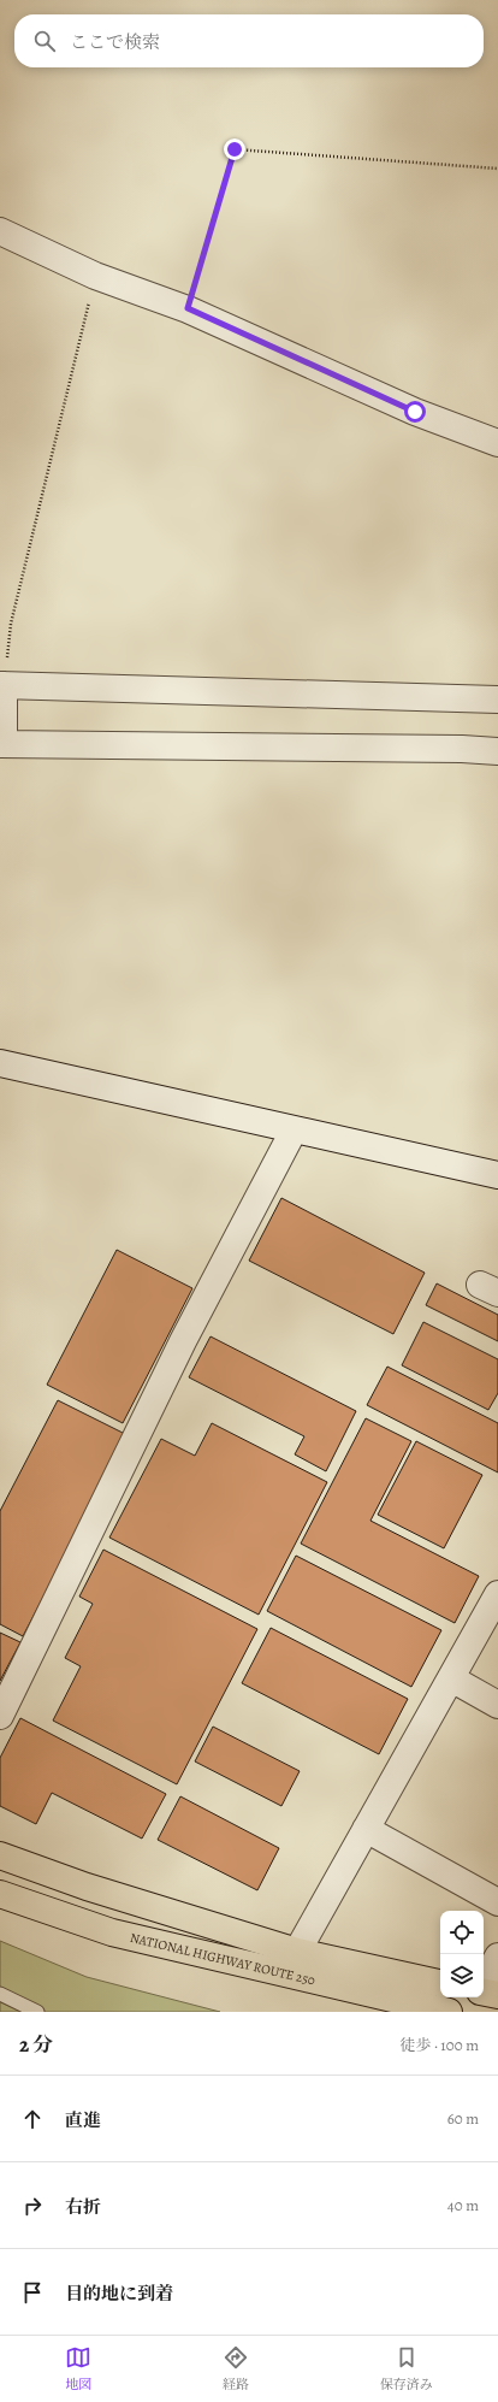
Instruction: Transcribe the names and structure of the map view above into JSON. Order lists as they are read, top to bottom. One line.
{"streets":{"highway":["NATIONAL HIGHWAY ROUTE 250"]},"page":{"search":"ここで検索","heading":["2 分","徒歩 · 100 m"],"list":[["直進","60 m"],["右折","40 m"],"目的地に到着"],"nav":["地図","経路","保存済み"]}}
